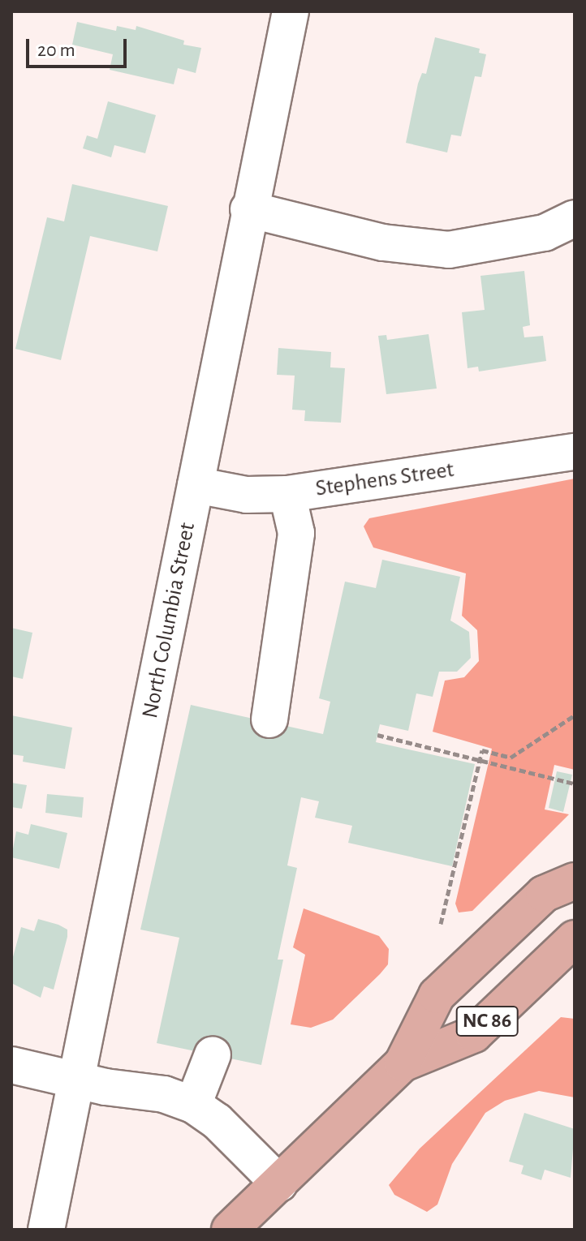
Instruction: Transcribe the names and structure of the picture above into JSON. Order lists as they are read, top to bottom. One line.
{"streets":{"main road":["NC 86"],"street":["Stephens Street","North Columbia Street"]},"crossings":[["Stephens Street","North Columbia Street"]],"scale_bar":"20 m"}
